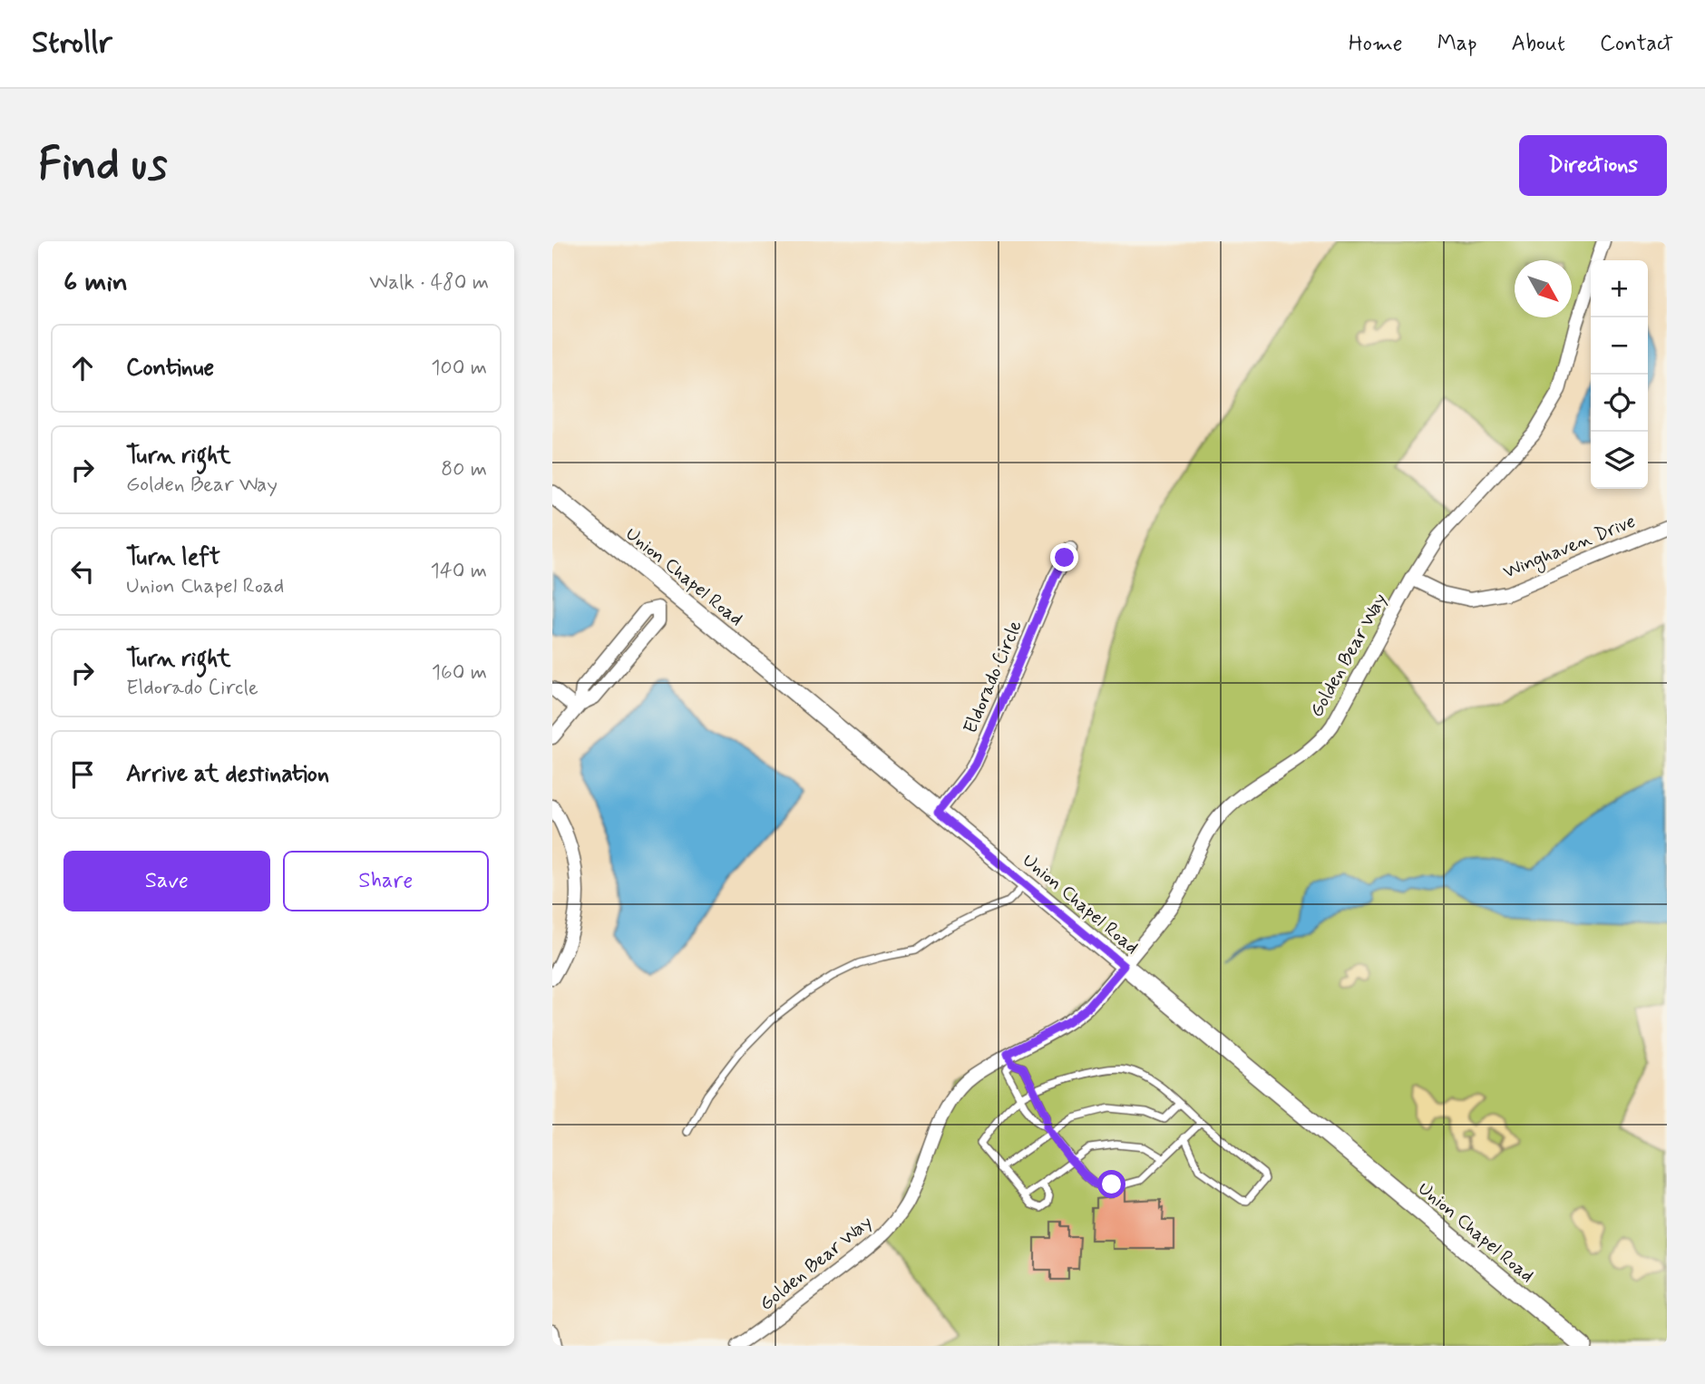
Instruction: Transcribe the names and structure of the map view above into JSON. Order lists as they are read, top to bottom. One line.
{"streets":{"main road":["Union Chapel Road"],"street":["Winghaven Drive","Golden Bear Way","Eldorado Circle"]},"crossings":[["Winghaven Drive","Golden Bear Way"],["Union Chapel Road","Golden Bear Way"],["Union Chapel Road","Eldorado Circle"]],"north":"bottom right","page":{"header":"Strollr","nav":["Home","Map","About","Contact"],"buttons":["Directions",["Save","Share"]],"title":"Find us","heading":["6 min","Walk · 480 m"],"map_buttons":["+","−"],"list":[["Continue","100 m"],["Turn right","Golden Bear Way","80 m"],["Turn left","Union Chapel Road","140 m"],["Turn right","Eldorado Circle","160 m"],"Arrive at destination"]}}
